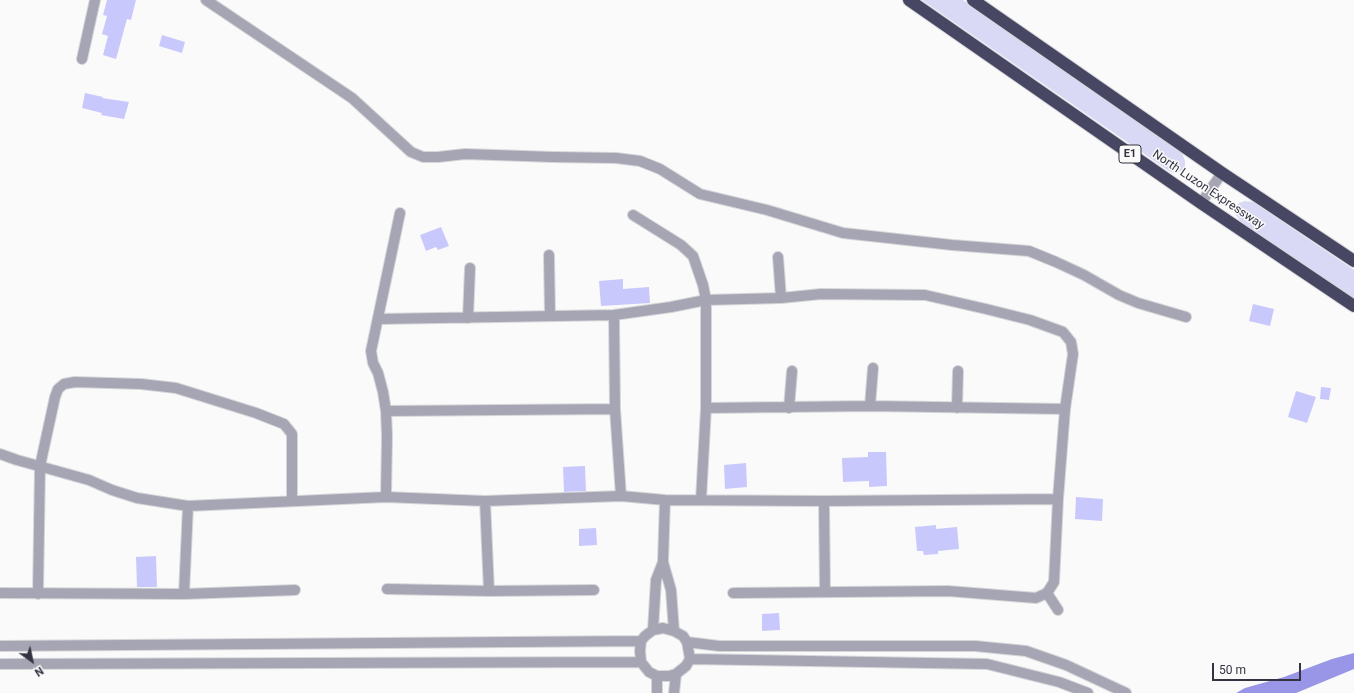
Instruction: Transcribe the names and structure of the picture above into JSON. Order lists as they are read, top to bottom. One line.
{"streets":{"highway":["E1","North Luzon Expressway"]},"scale_bar":"50 m","north":"bottom right"}
